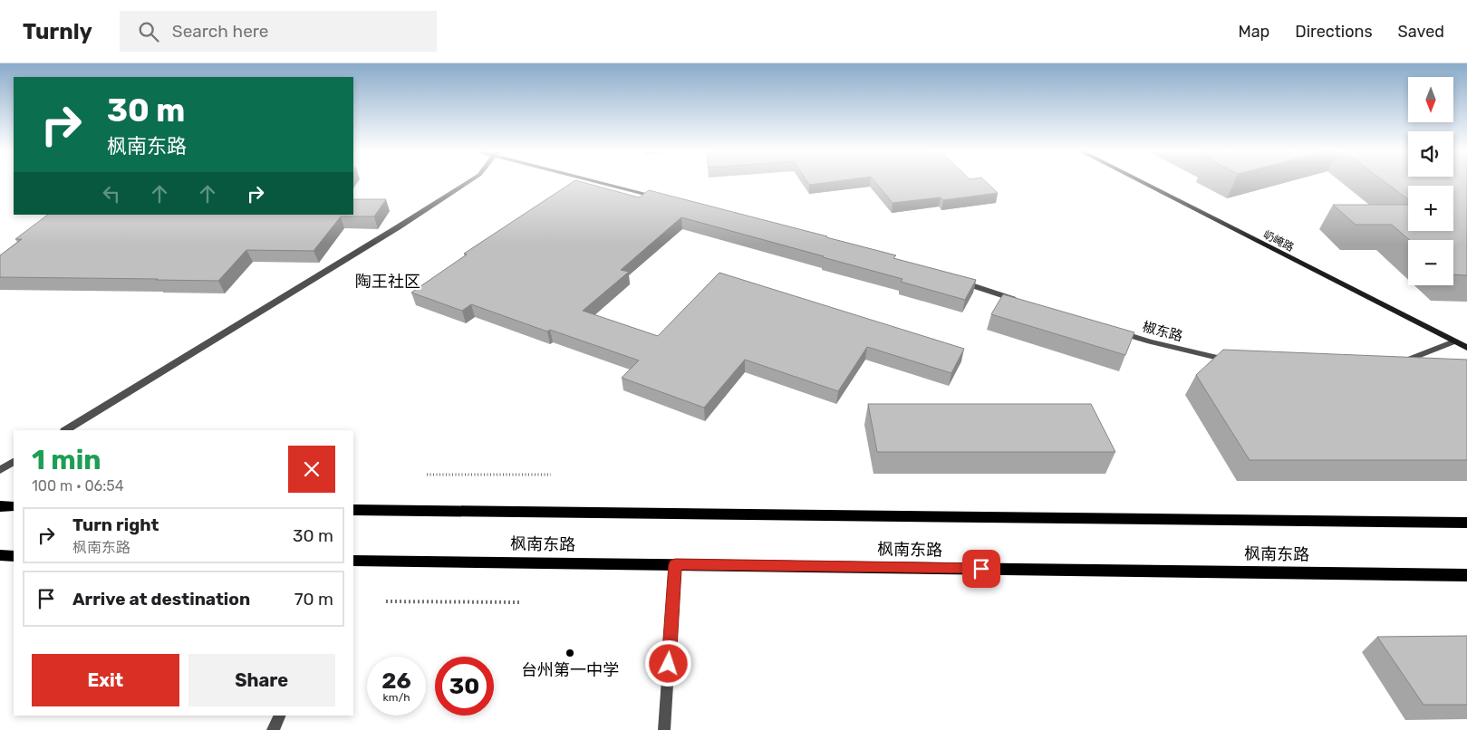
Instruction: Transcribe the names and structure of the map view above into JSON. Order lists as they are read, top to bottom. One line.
{"streets":{"main road":["枫南东路"],"street":["屷崦路","椒东路"]},"districts":["陶王社区"],"places":["台州第一中学"],"north":"bottom","page":{"header":"Turnly","search":"Search here","nav":["Map","Directions","Saved"],"map_buttons":["+","−"],"turn":["30 m","枫南东路"],"heading":["1 min","100 m · 06:54"],"list":[{"name":"Turn right","note":"枫南东路","value":"30 m"},{"name":"Arrive at destination","value":"70 m"}],"buttons":["Exit","Share"],"speed":"26 km/h","limit":"30"}}
